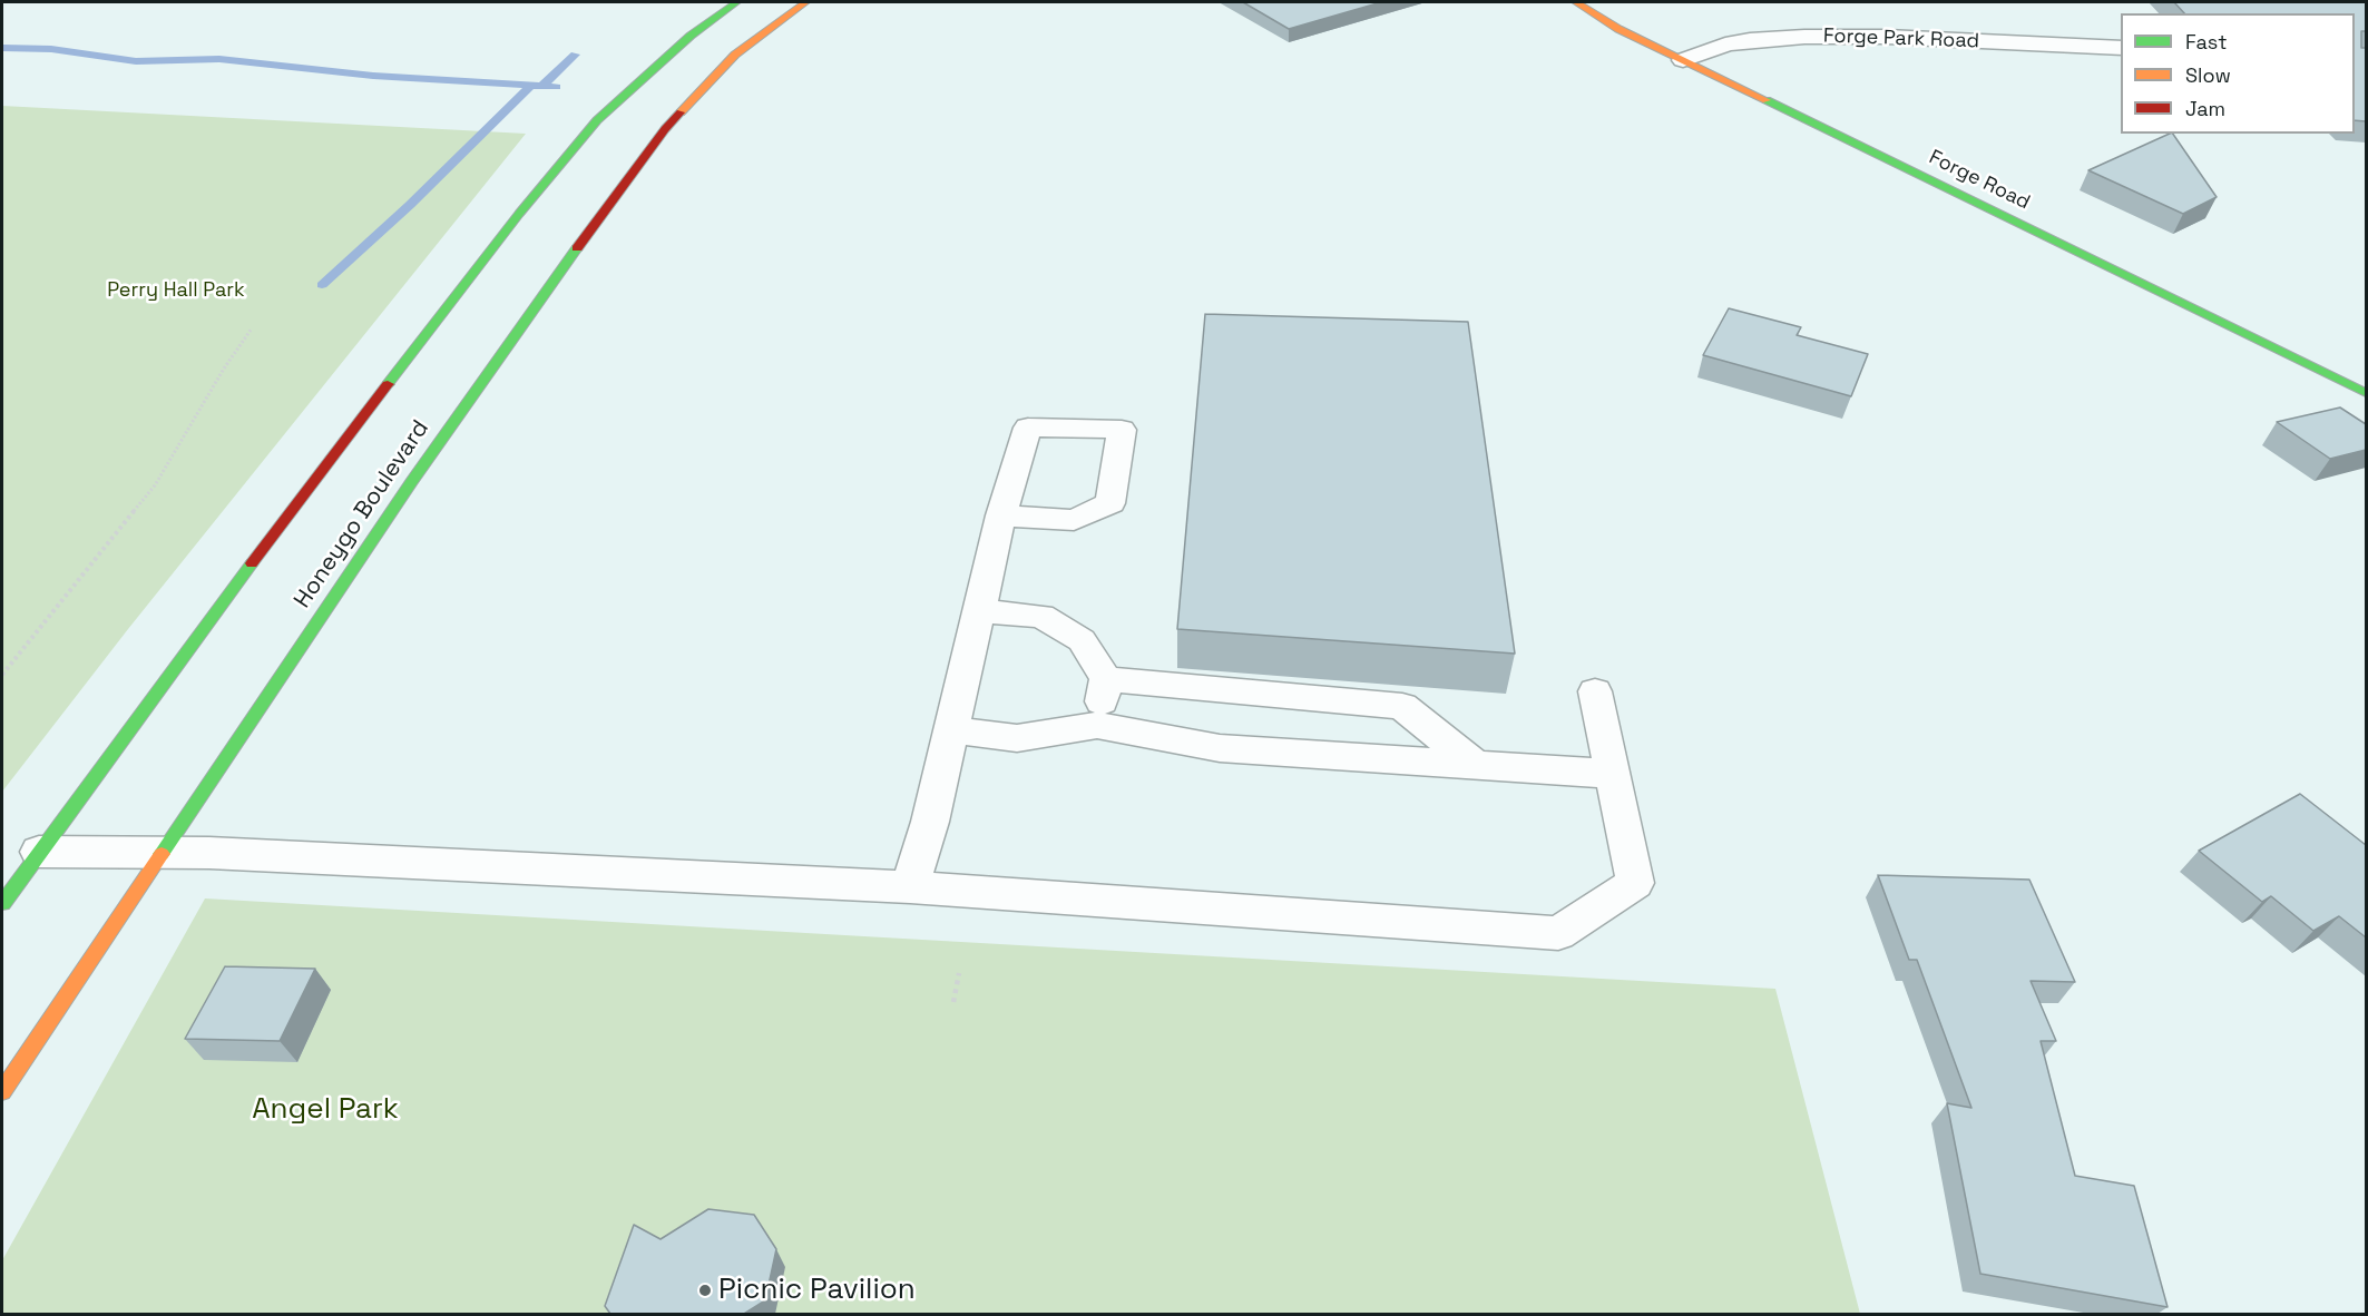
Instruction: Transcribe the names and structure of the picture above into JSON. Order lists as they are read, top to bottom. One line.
{"streets":{"main road":["Forge Road","Honeygo Boulevard"],"street":["Forge Park Road"]},"crossings":[["Forge Park Road","Forge Road"]],"parks":["Perry Hall Park","Angel Park"],"places":["Picnic Pavilion"],"legend":["Fast","Slow","Jam"]}
